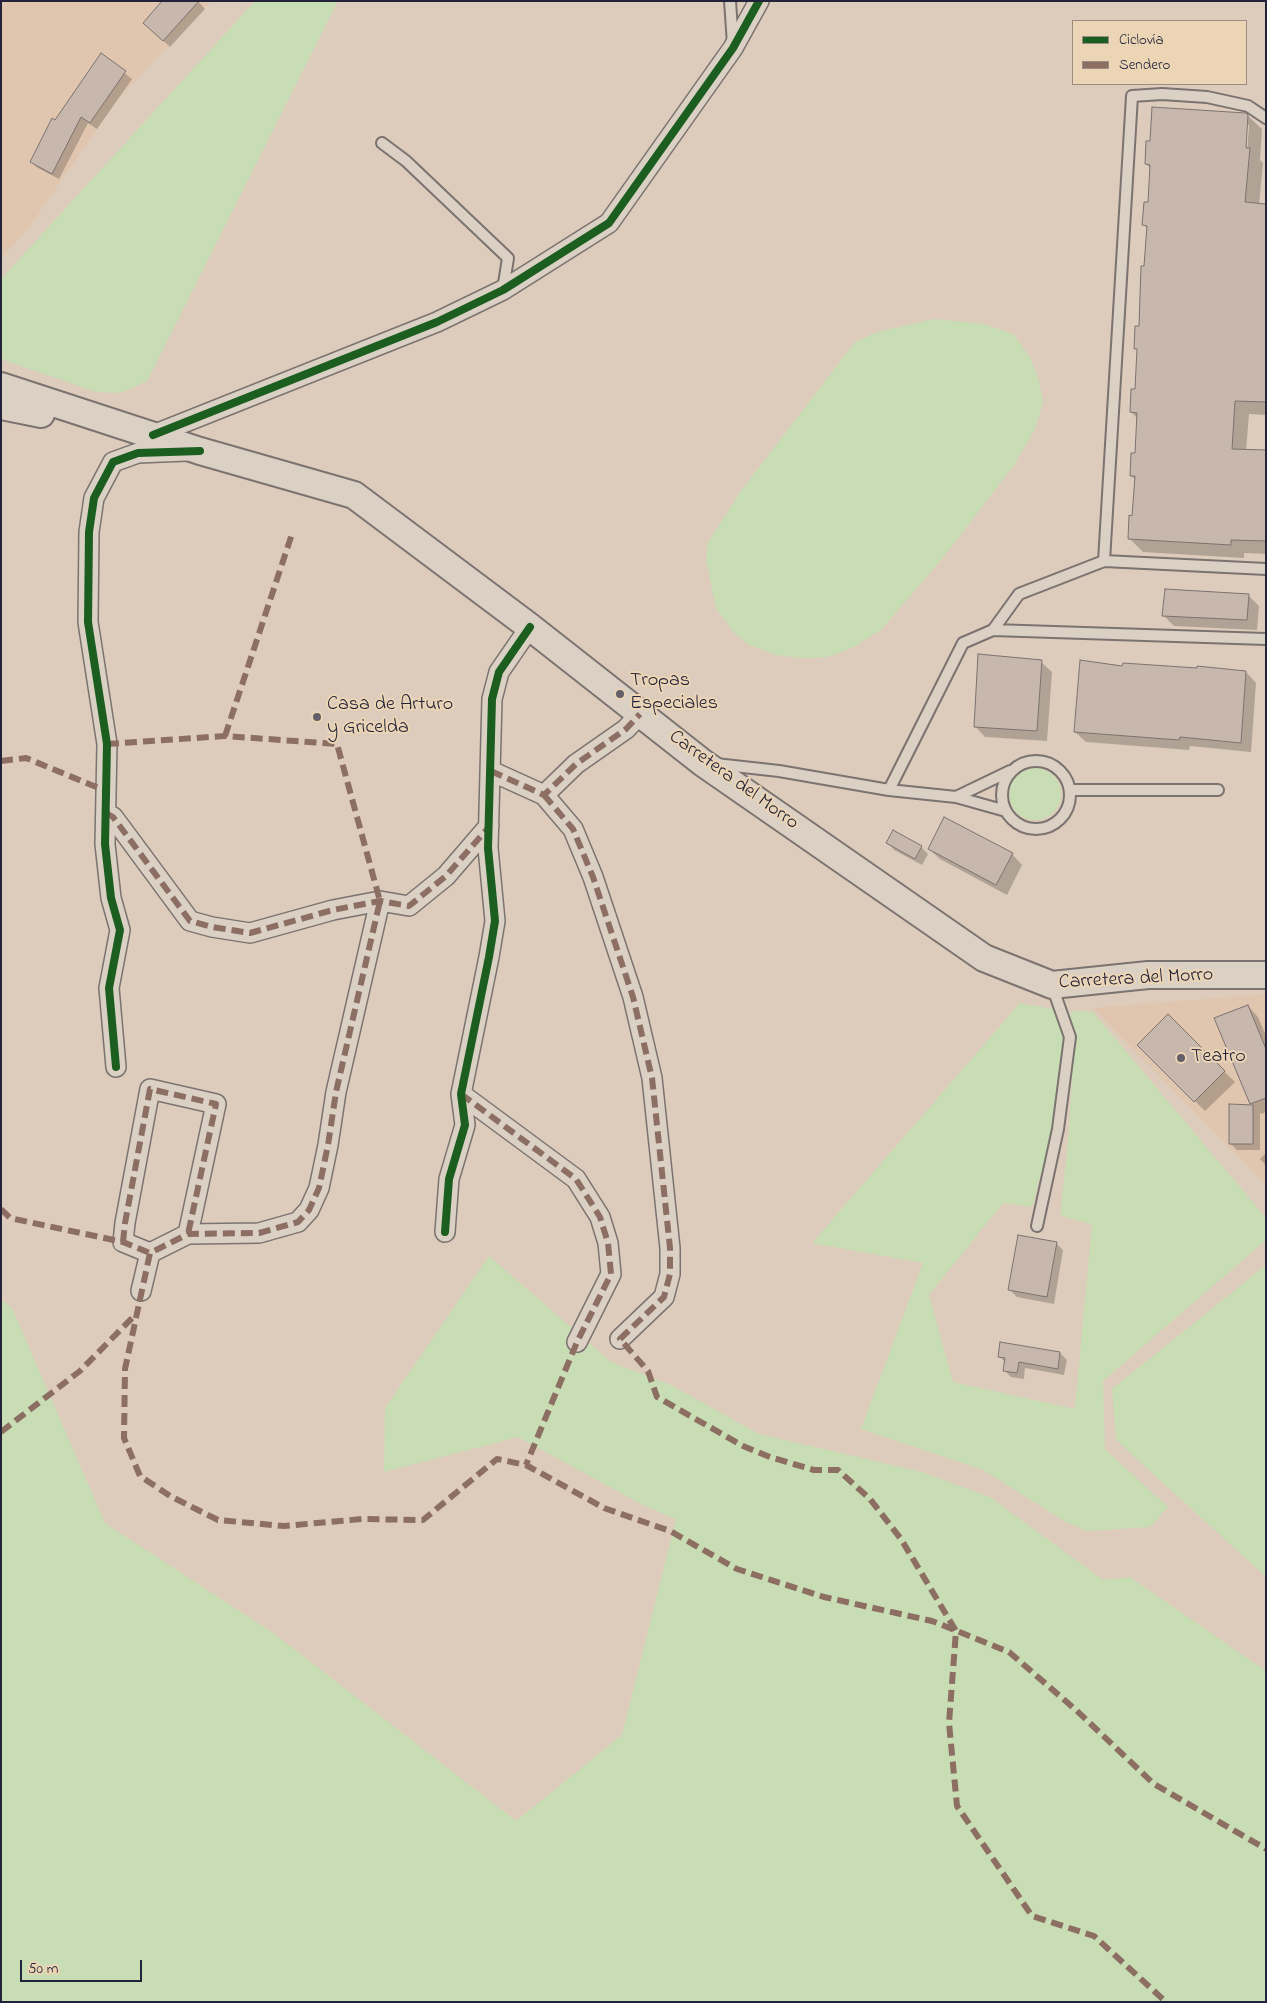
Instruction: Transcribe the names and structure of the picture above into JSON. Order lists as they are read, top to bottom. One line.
{"streets":{"main road":["Carretera del Morro"]},"places":["Tropas Especiales","Casa de Arturo y Gricelda","Teatro"],"legend":["Ciclovía","Sendero"],"scale_bar":"50 m"}
